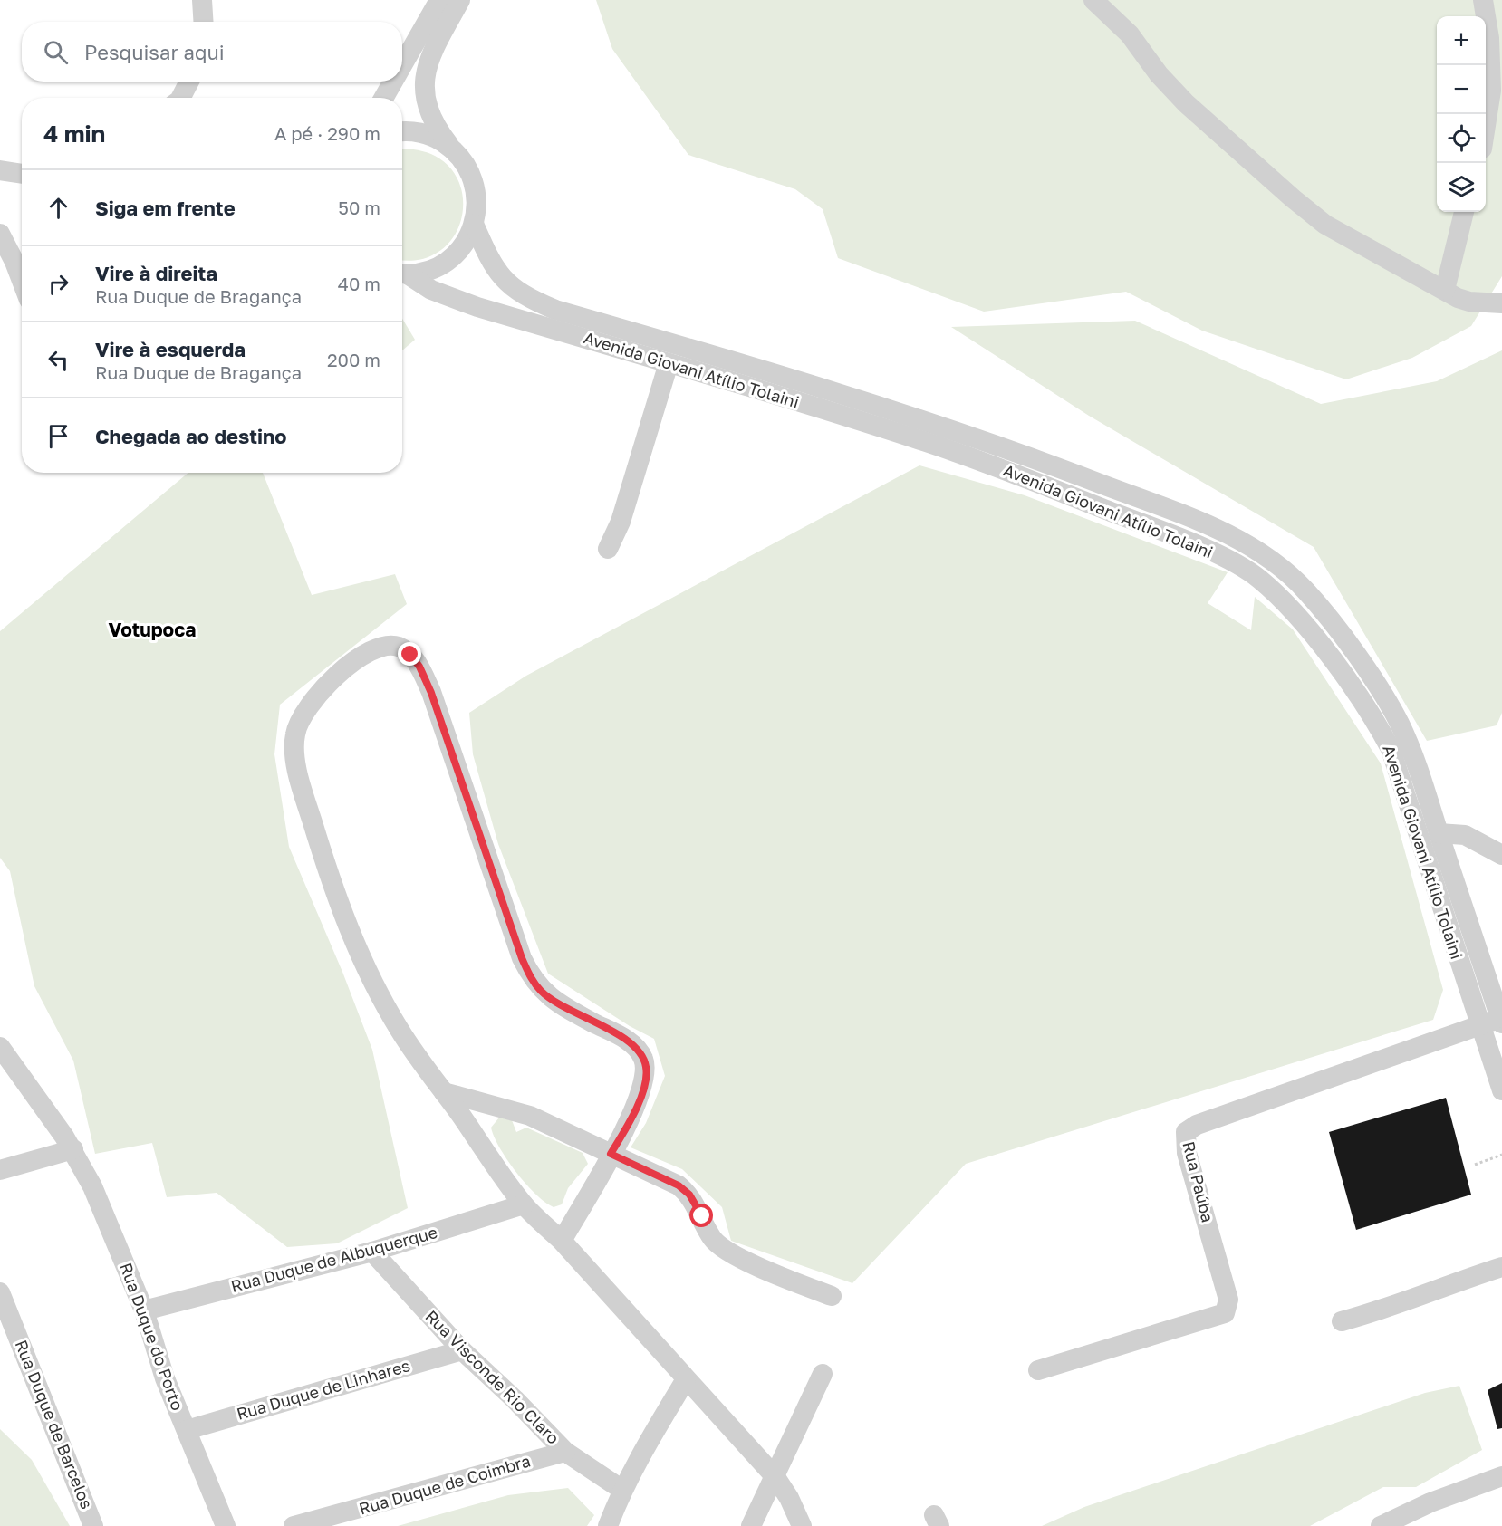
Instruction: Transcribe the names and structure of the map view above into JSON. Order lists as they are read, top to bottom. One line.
{"streets":{"street":["Avenida Giovani Atílio Tolaini","Rua Paúba","Rua Duque de Albuquerque","Rua Duque do Porto","Rua Visconde Rio Claro","Rua Duque de Linhares","Rua Duque de Barcelos","Rua Duque de Coimbra"]},"crossings":[["Avenida Giovani Atílio Tolaini","Rua Paúba"],["Rua Duque de Albuquerque","Rua Duque do Porto"],["Rua Duque de Albuquerque","Rua Visconde Rio Claro"],["Rua Duque do Porto","Rua Duque de Linhares"],["Rua Visconde Rio Claro","Rua Duque de Linhares"],["Rua Visconde Rio Claro","Rua Duque de Coimbra"]],"districts":["Votupoca"],"page":{"map_buttons":["+","−"],"search":"Pesquisar aqui","heading":["4 min","A pé · 290 m"],"list":[["Siga em frente","50 m"],["Vire à direita","Rua Duque de Bragança","40 m"],["Vire à esquerda","Rua Duque de Bragança","200 m"],"Chegada ao destino"]}}
